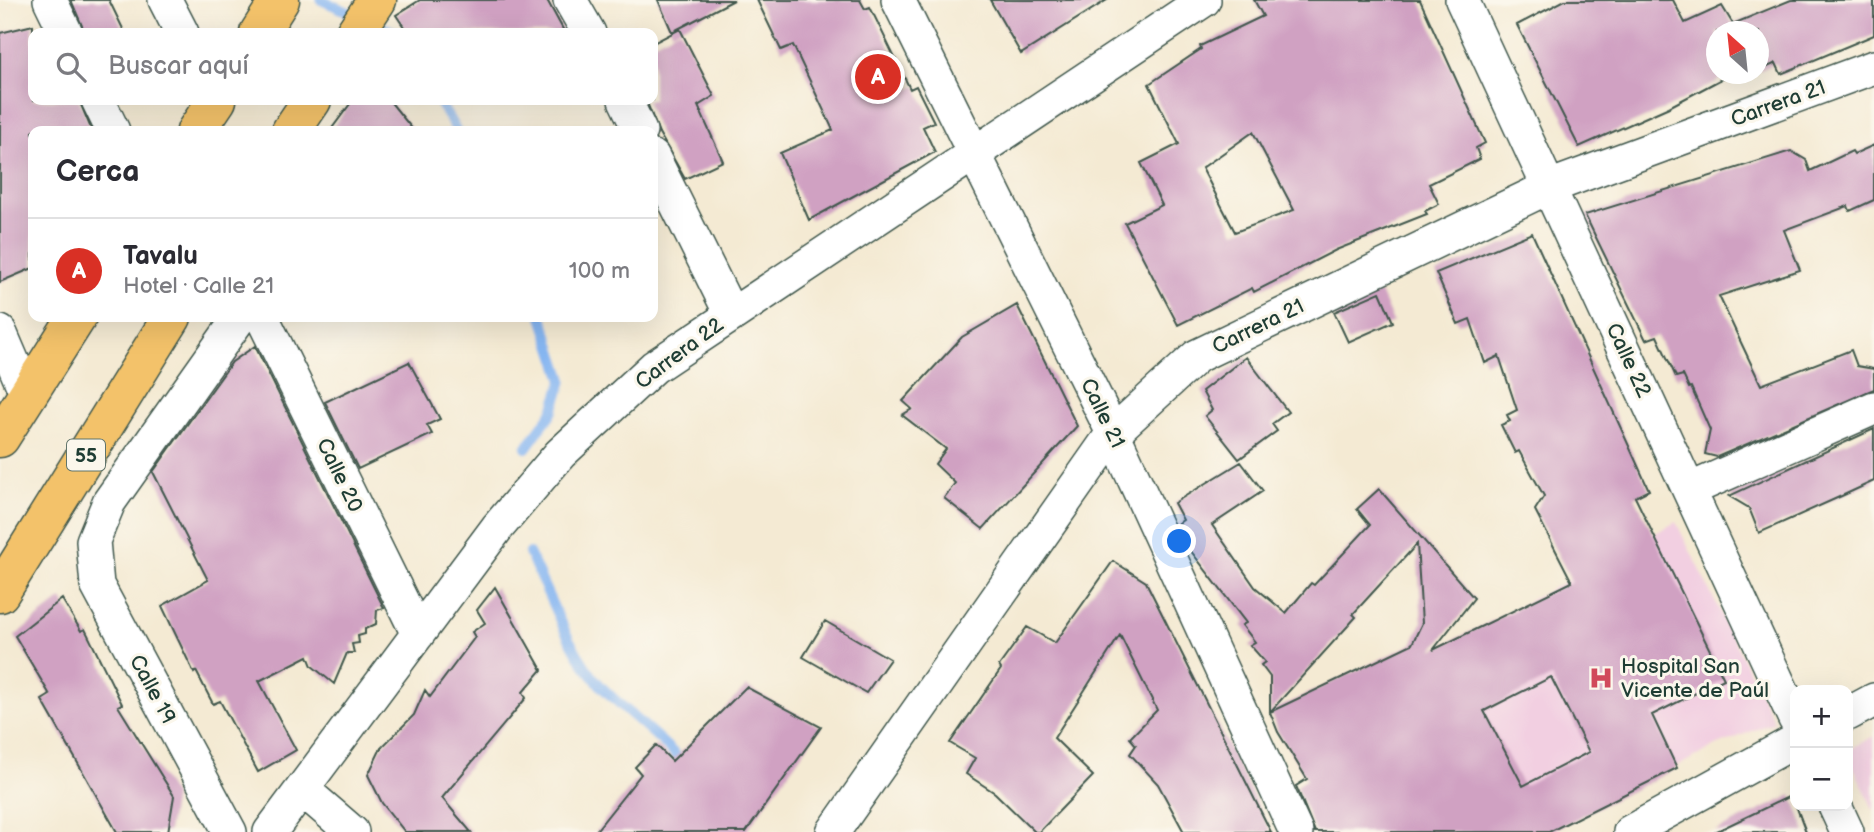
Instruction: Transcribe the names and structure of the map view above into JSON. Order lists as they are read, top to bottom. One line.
{"streets":{"highway":["55"],"street":["Carrera 21","Carrera 22","Calle 22","Calle 21","Calle 20","Calle 19"]},"crossings":[["Carrera 21","Calle 22"],["Carrera 21","Calle 21"],["Carrera 22","Calle 21"],["Carrera 22","Calle 20"]],"places":{"hospital":["Hospital San Vicente de Paúl"]},"north":"top left","page":{"search":"Buscar aquí","pins":"A","heading":"Cerca","list":[{"mark":"A","name":"Tavalu","note":"Hotel · Calle 21","value":"100 m"}],"map_buttons":["+","−"]}}
